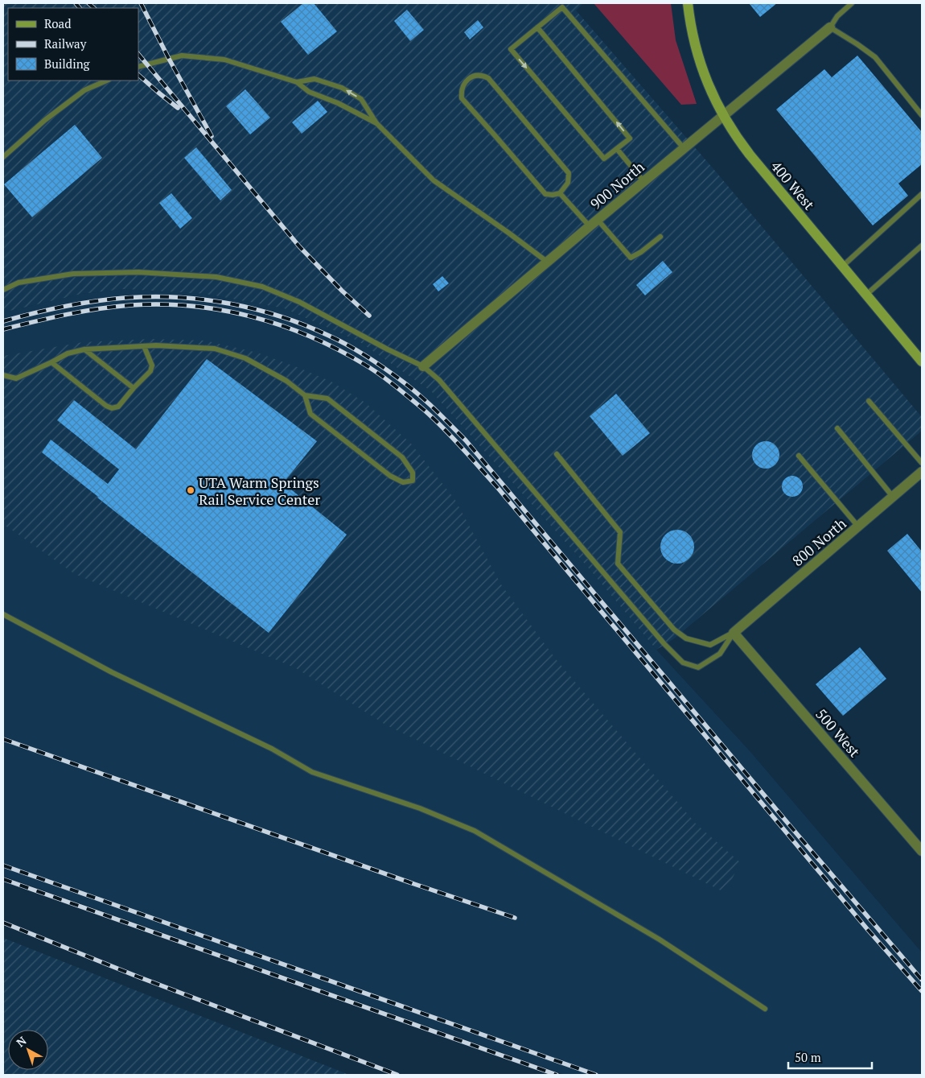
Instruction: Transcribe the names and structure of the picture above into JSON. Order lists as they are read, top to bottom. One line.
{"streets":{"street":["900 North","400 West","800 North","500 West"]},"crossings":[["900 North","400 West"],["800 North","500 West"]],"places":["UTA Warm Springs Rail Service Center"],"legend":["Road","Railway","Building"],"scale_bar":"50 m","north":"top left"}
